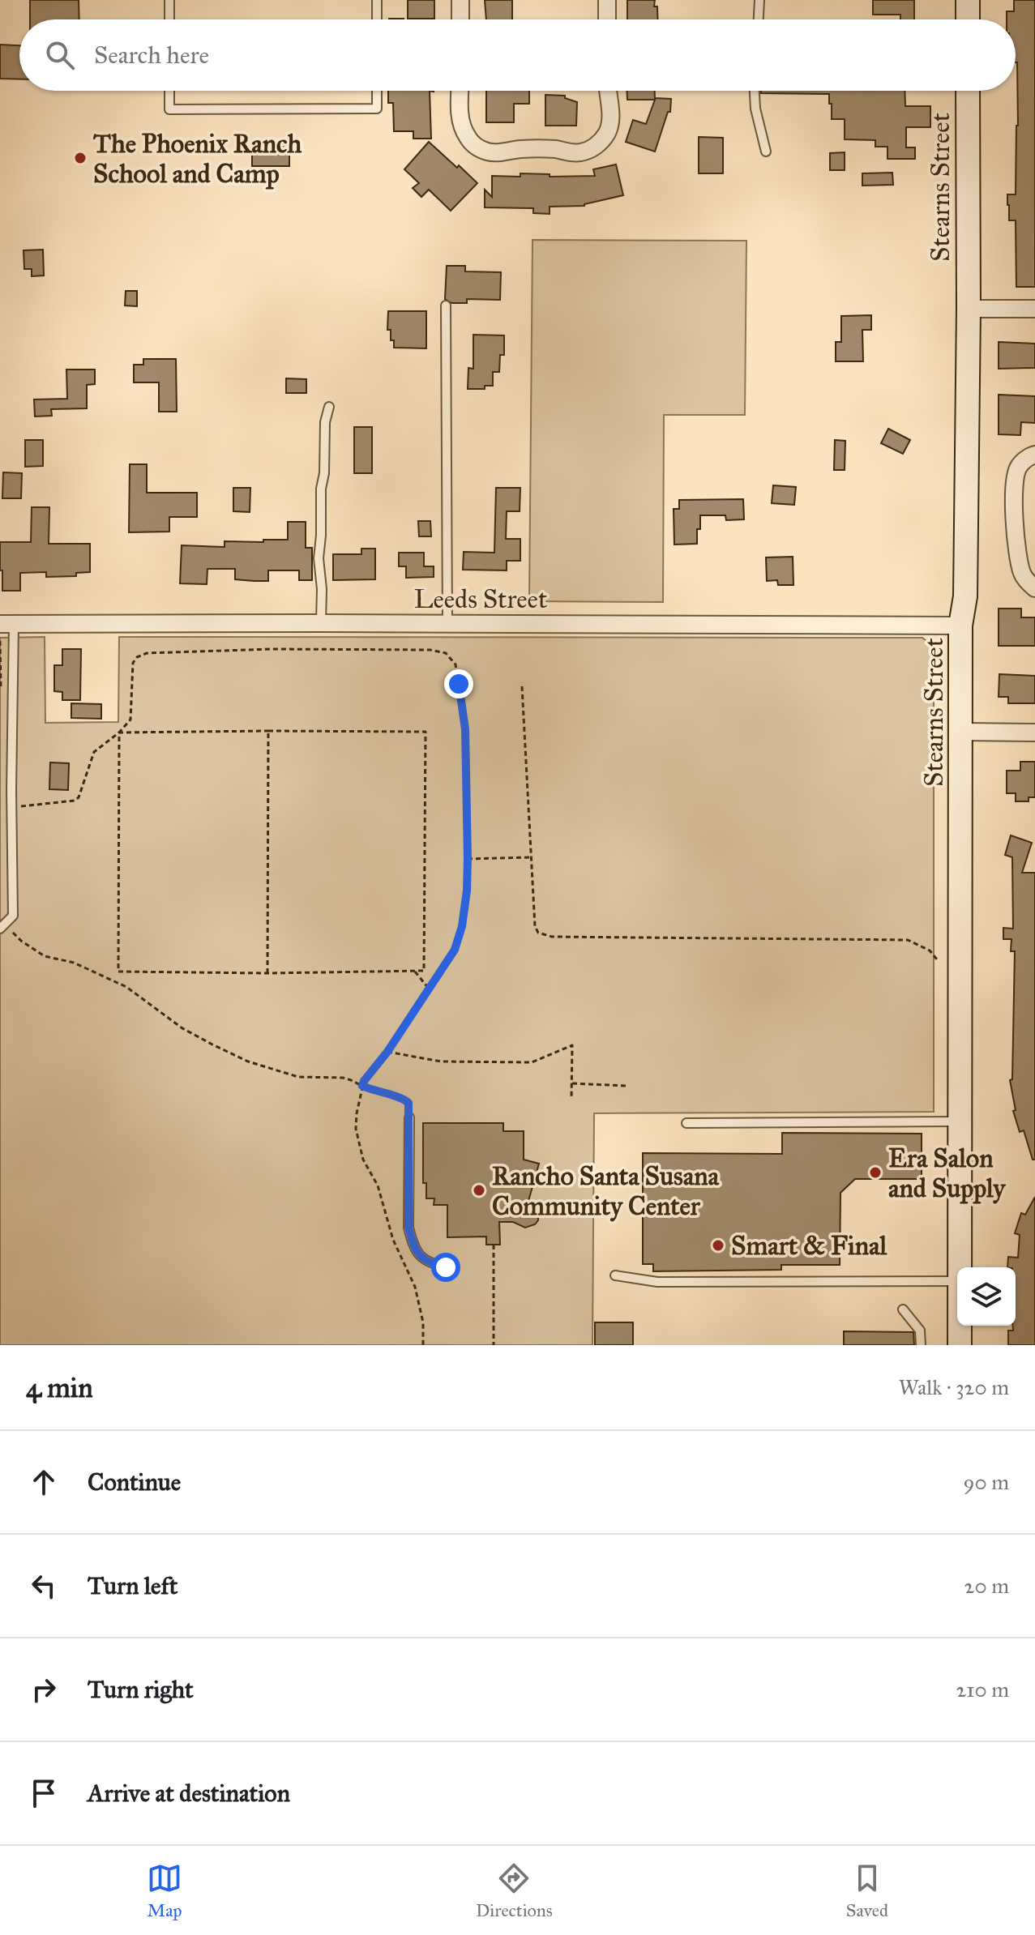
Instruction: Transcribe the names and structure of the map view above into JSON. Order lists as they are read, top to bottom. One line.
{"streets":{"main road":["Stearns Street"],"street":["Leeds Street"]},"crossings":[["Stearns Street","Leeds Street"]],"places":["The Phoenix Ranch School and Camp","Era Salon and Supply","Rancho Santa Susana Community Center","Smart & Final"],"page":{"search":"Search here","heading":["4 min","Walk · 320 m"],"list":[["Continue","90 m"],["Turn left","20 m"],["Turn right","210 m"],"Arrive at destination"],"nav":["Map","Directions","Saved"]}}
